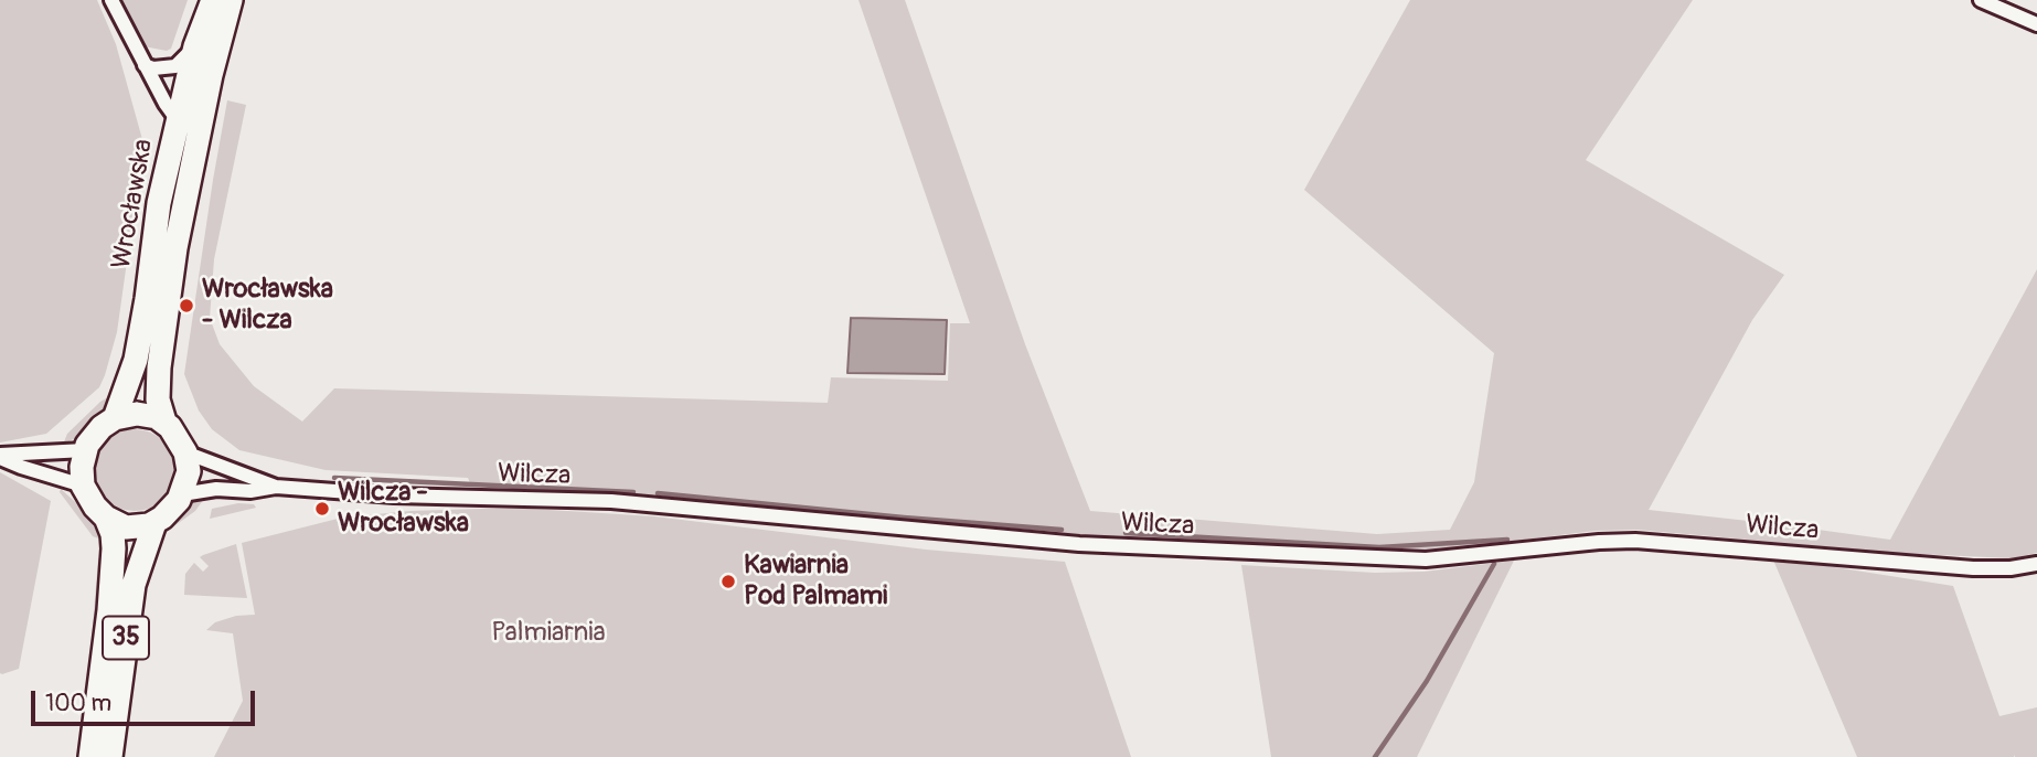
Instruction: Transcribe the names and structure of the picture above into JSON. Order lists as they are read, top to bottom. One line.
{"streets":{"main road":["Wrocławska","35"],"street":["Wilcza"]},"crossings":[["Wrocławska","Wilcza"],["Wrocławska","35"],["Wilcza","35"]],"parks":["Palmiarnia"],"places":["Wrocławska - Wilcza","Wilcza - Wrocławska","Kawiarnia Pod Palmami"],"scale_bar":"100 m"}
